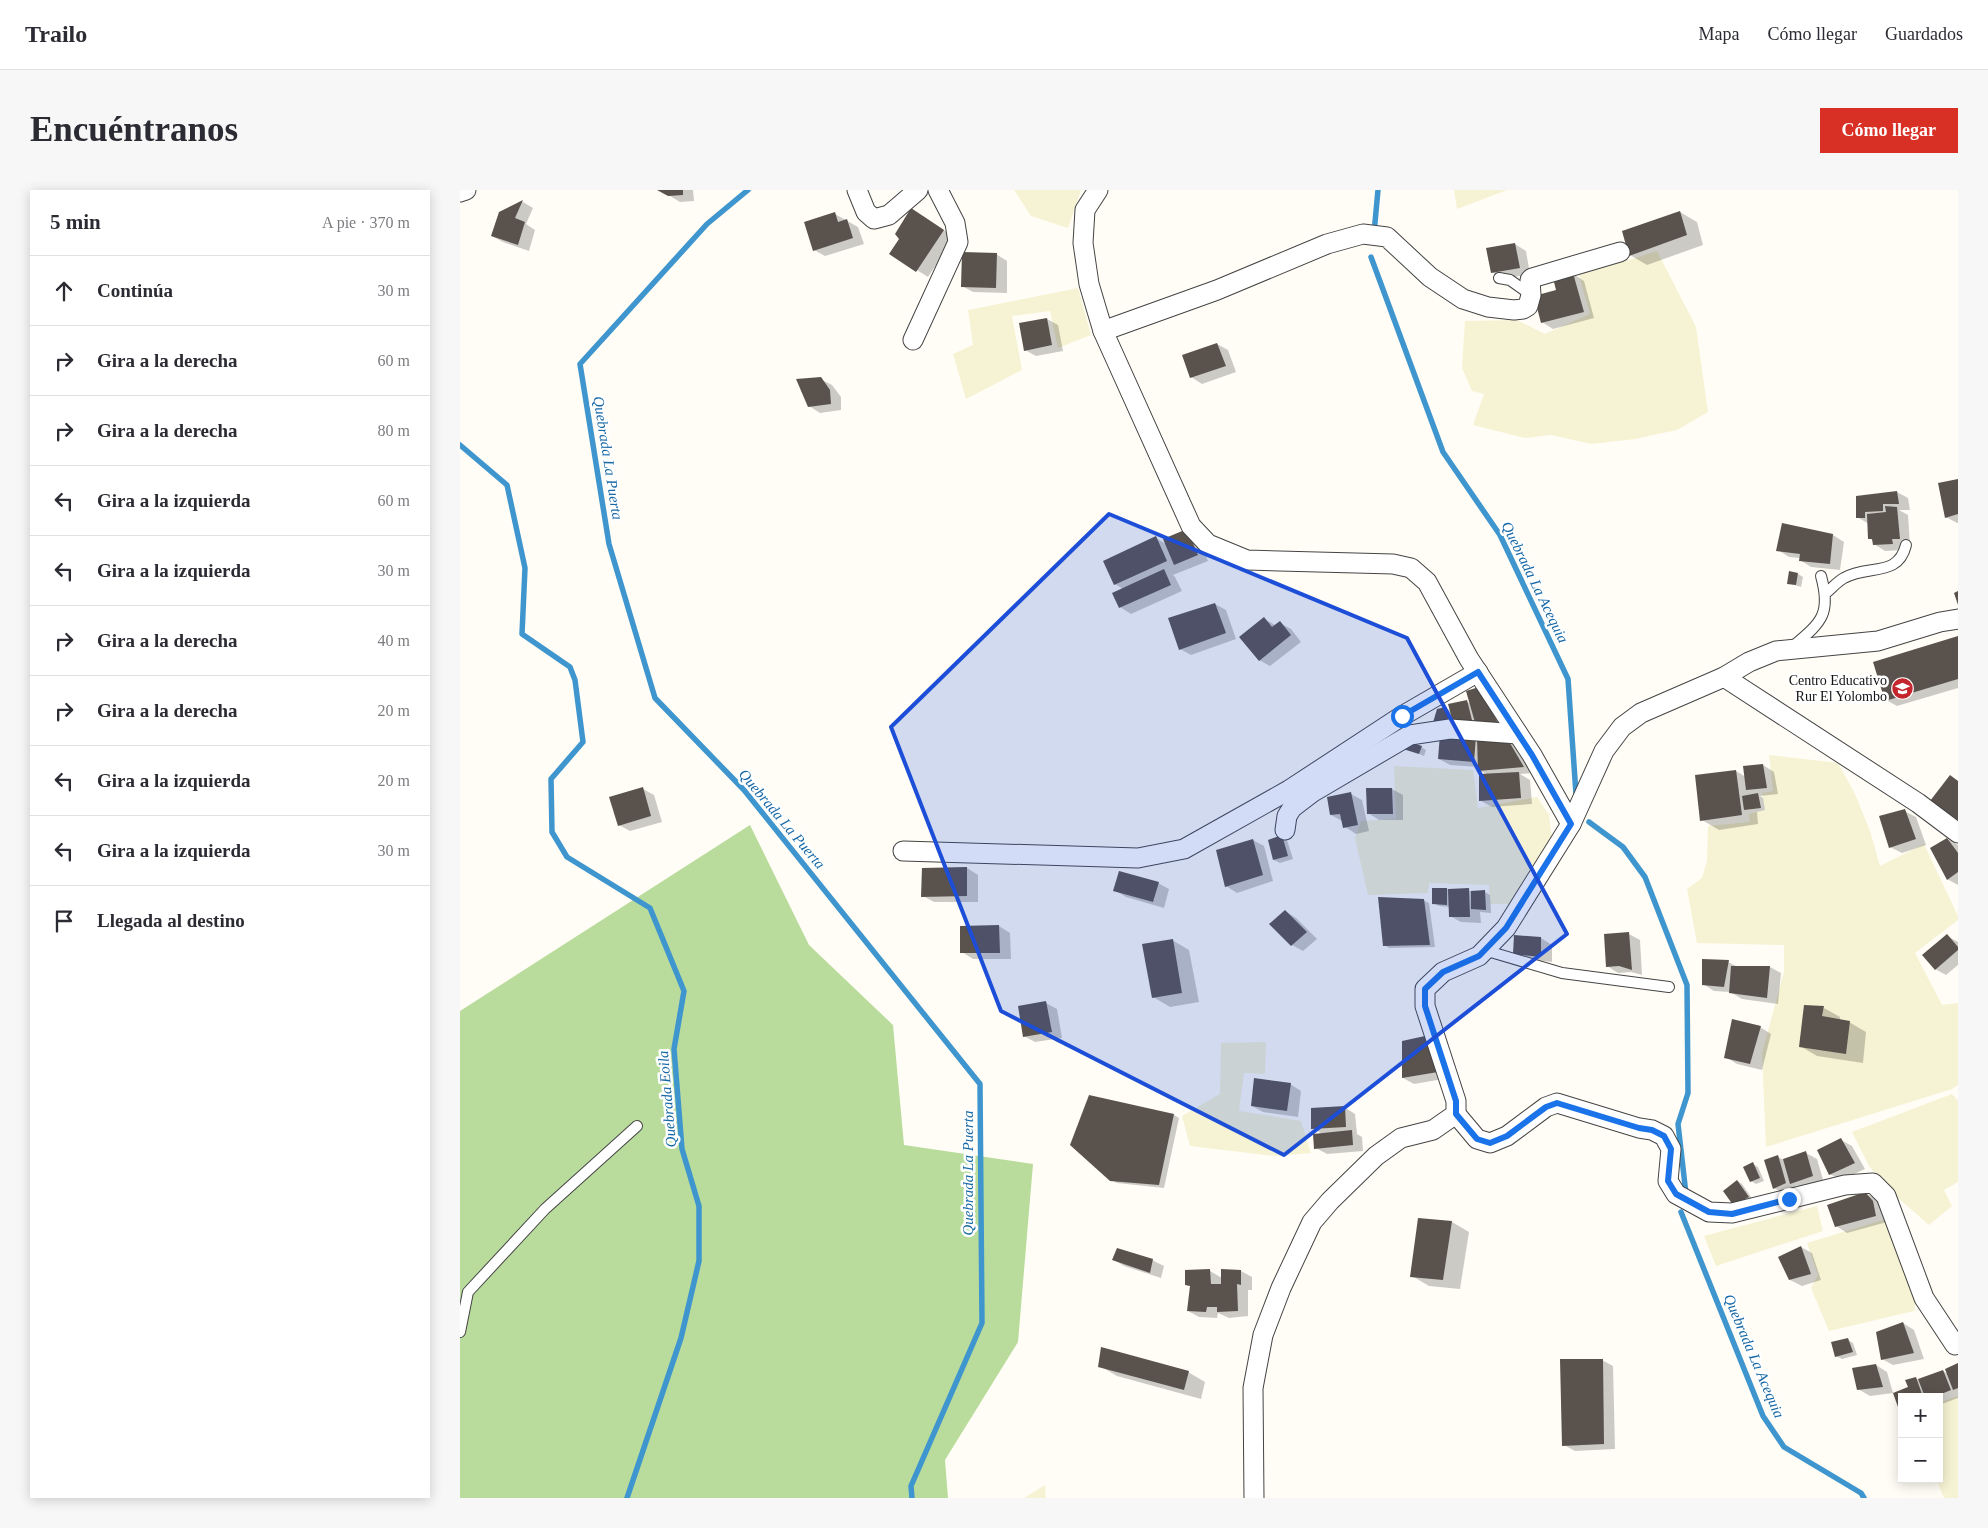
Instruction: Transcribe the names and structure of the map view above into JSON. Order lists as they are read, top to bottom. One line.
{"water":["Quebrada La Puerta","Quebrada La Acequia","Quebrada Eoila"],"places":{"school or university":["Centro Educativo Rur El Yolombo"]},"page":{"header":"Trailo","nav":["Mapa","Cómo llegar","Guardados"],"buttons":"Cómo llegar","title":"Encuéntranos","heading":["5 min","A pie · 370 m"],"list":[["Continúa","30 m"],["Gira a la derecha","60 m"],["Gira a la derecha","80 m"],["Gira a la izquierda","60 m"],["Gira a la izquierda","30 m"],["Gira a la derecha","40 m"],["Gira a la derecha","20 m"],["Gira a la izquierda","20 m"],["Gira a la izquierda","30 m"],"Llegada al destino"],"map_buttons":["+","−"]}}
